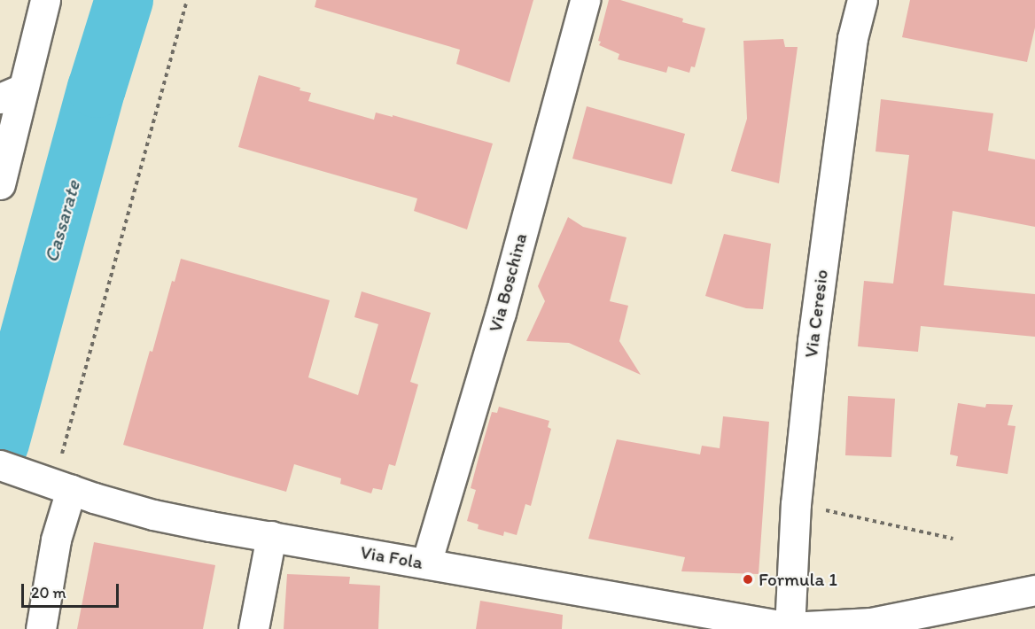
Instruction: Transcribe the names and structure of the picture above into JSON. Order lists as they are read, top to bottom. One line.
{"streets":{"street":["Via Boschina","Via Ceresio","Via Fola"]},"crossings":[["Via Boschina","Via Fola"],["Via Ceresio","Via Fola"]],"water":["Cassarate"],"places":["Formula 1"],"scale_bar":"20 m"}
